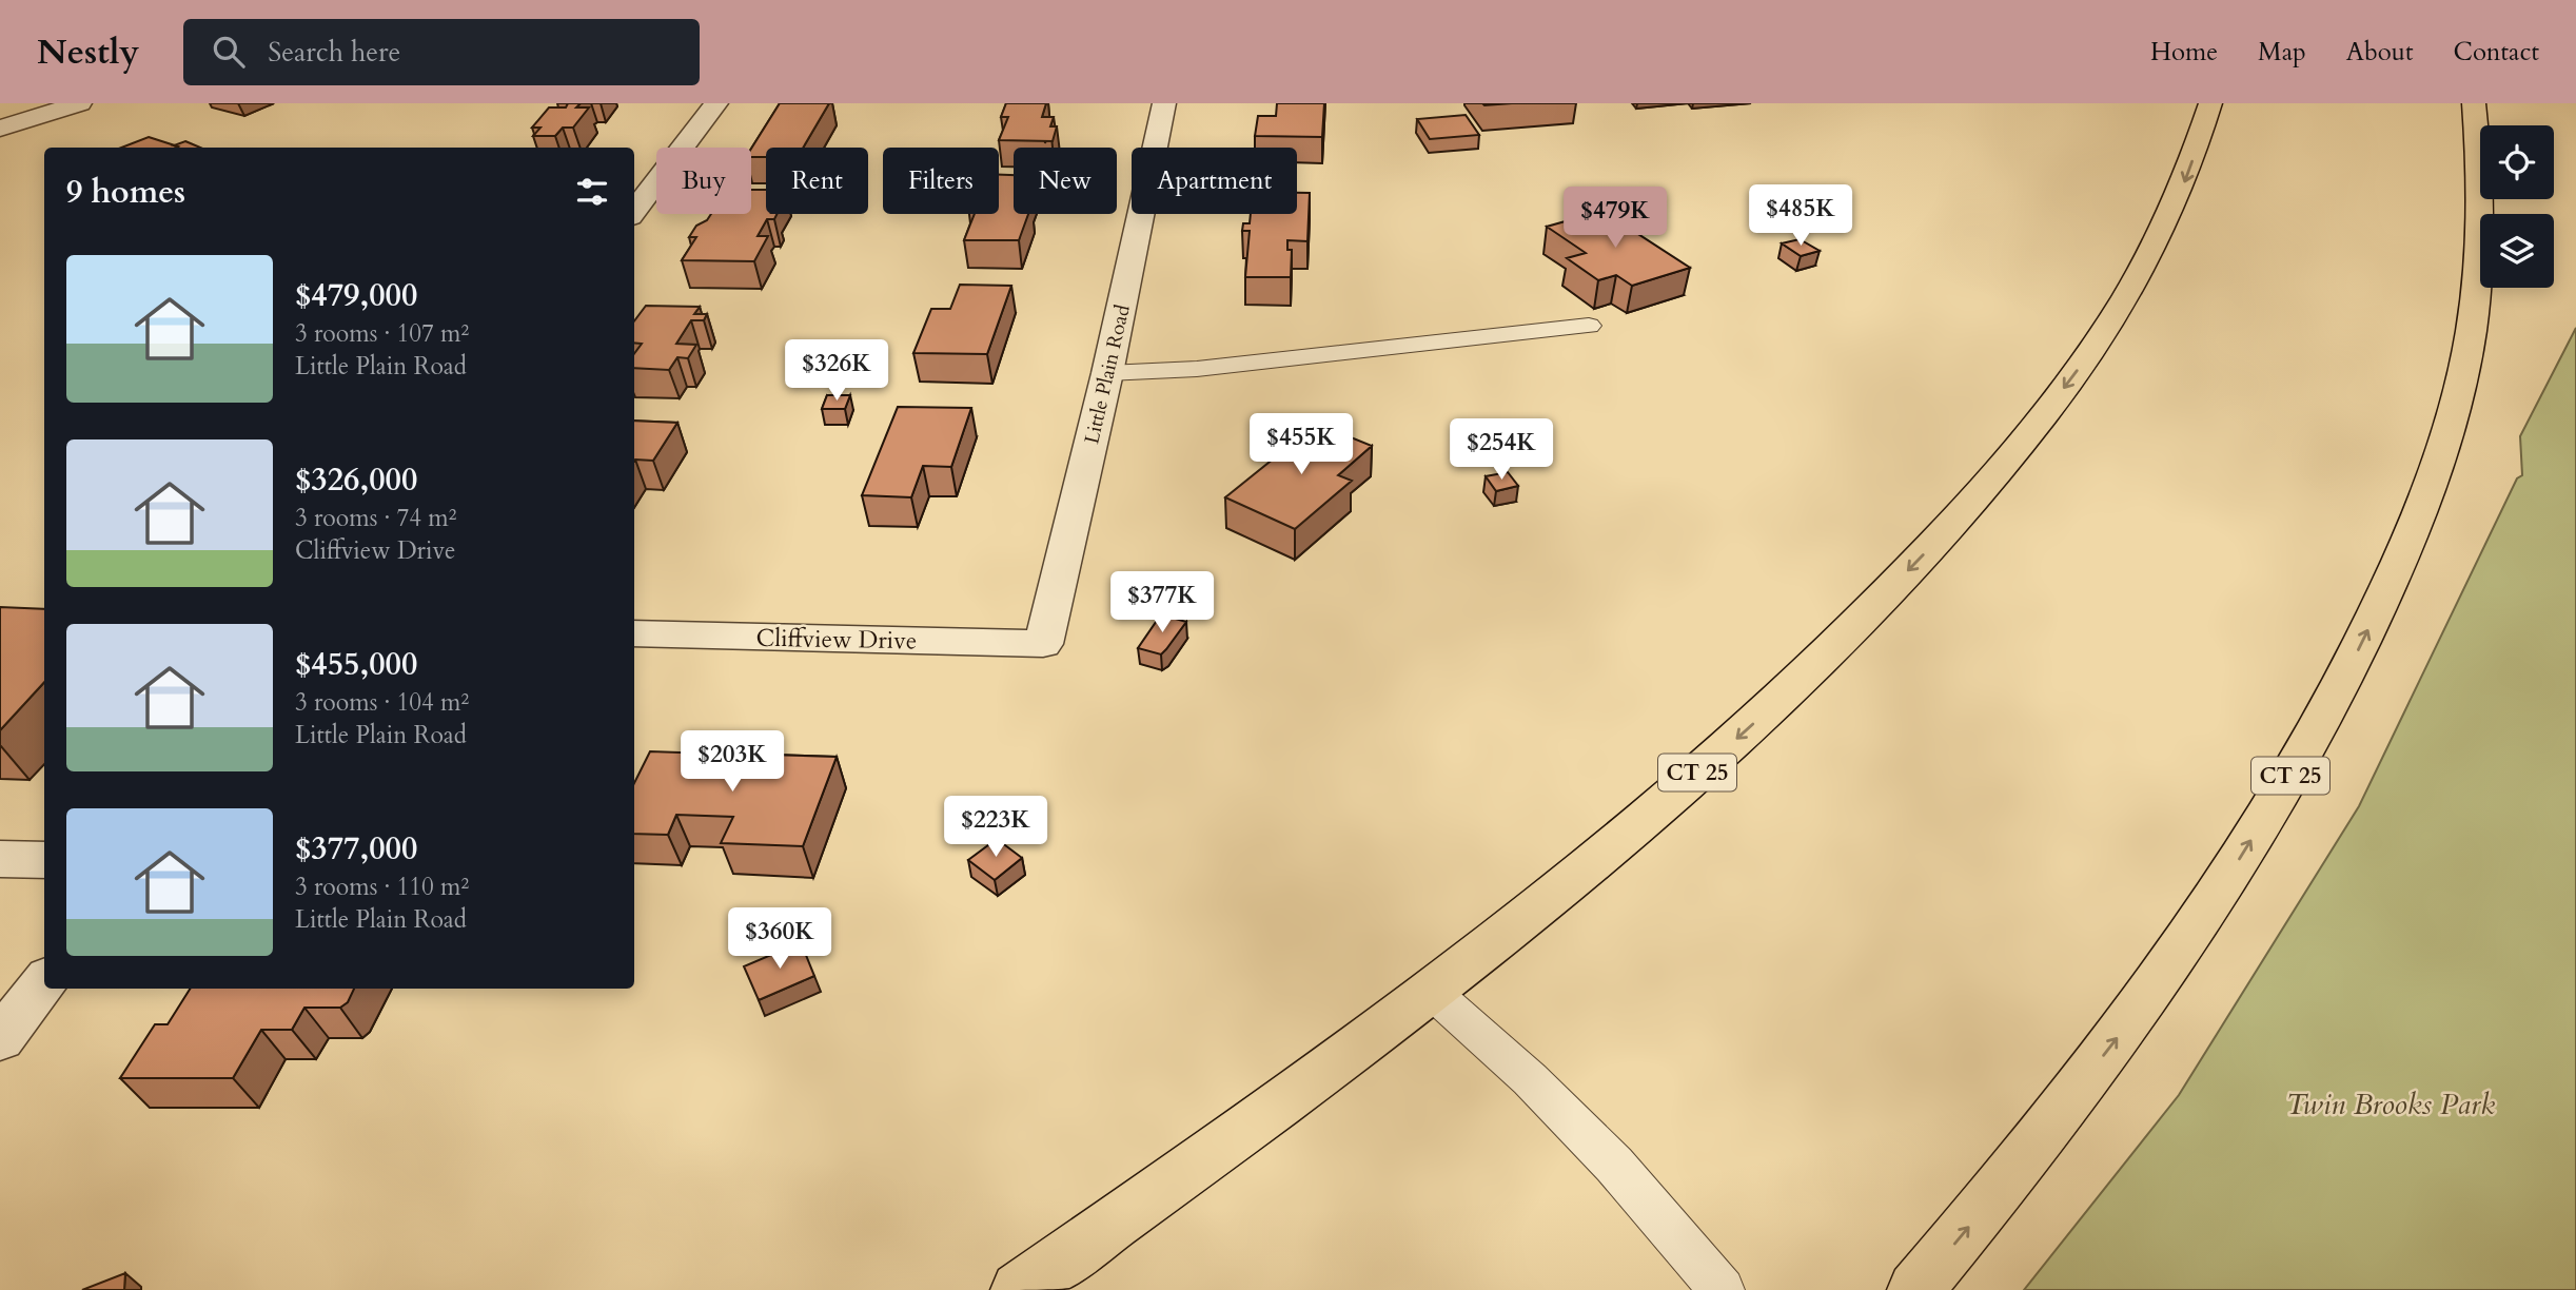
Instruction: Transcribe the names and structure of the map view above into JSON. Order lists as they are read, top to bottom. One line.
{"streets":{"highway":["CT 25"],"street":["Little Plain Road","Cliffview Drive"]},"crossings":[["Little Plain Road","Cliffview Drive"]],"parks":["Twin Brooks Park"],"page":{"header":"Nestly","search":"Search here","nav":["Home","Map","About","Contact"],"chip":["Buy","Rent","Filters","New","Apartment"],"heading":"9 homes","price":["$485K","$479K","$326K","$455K","$254K","$377K","$203K","$223K","$360K"],"list":[{"name":"$479,000","note":"3 rooms · 107 m² · Little Plain Road"},{"name":"$326,000","note":"3 rooms · 74 m² · Cliffview Drive"},{"name":"$455,000","note":"3 rooms · 104 m² · Little Plain Road"},{"name":"$377,000","note":"3 rooms · 110 m² · Little Plain Road"}]}}
